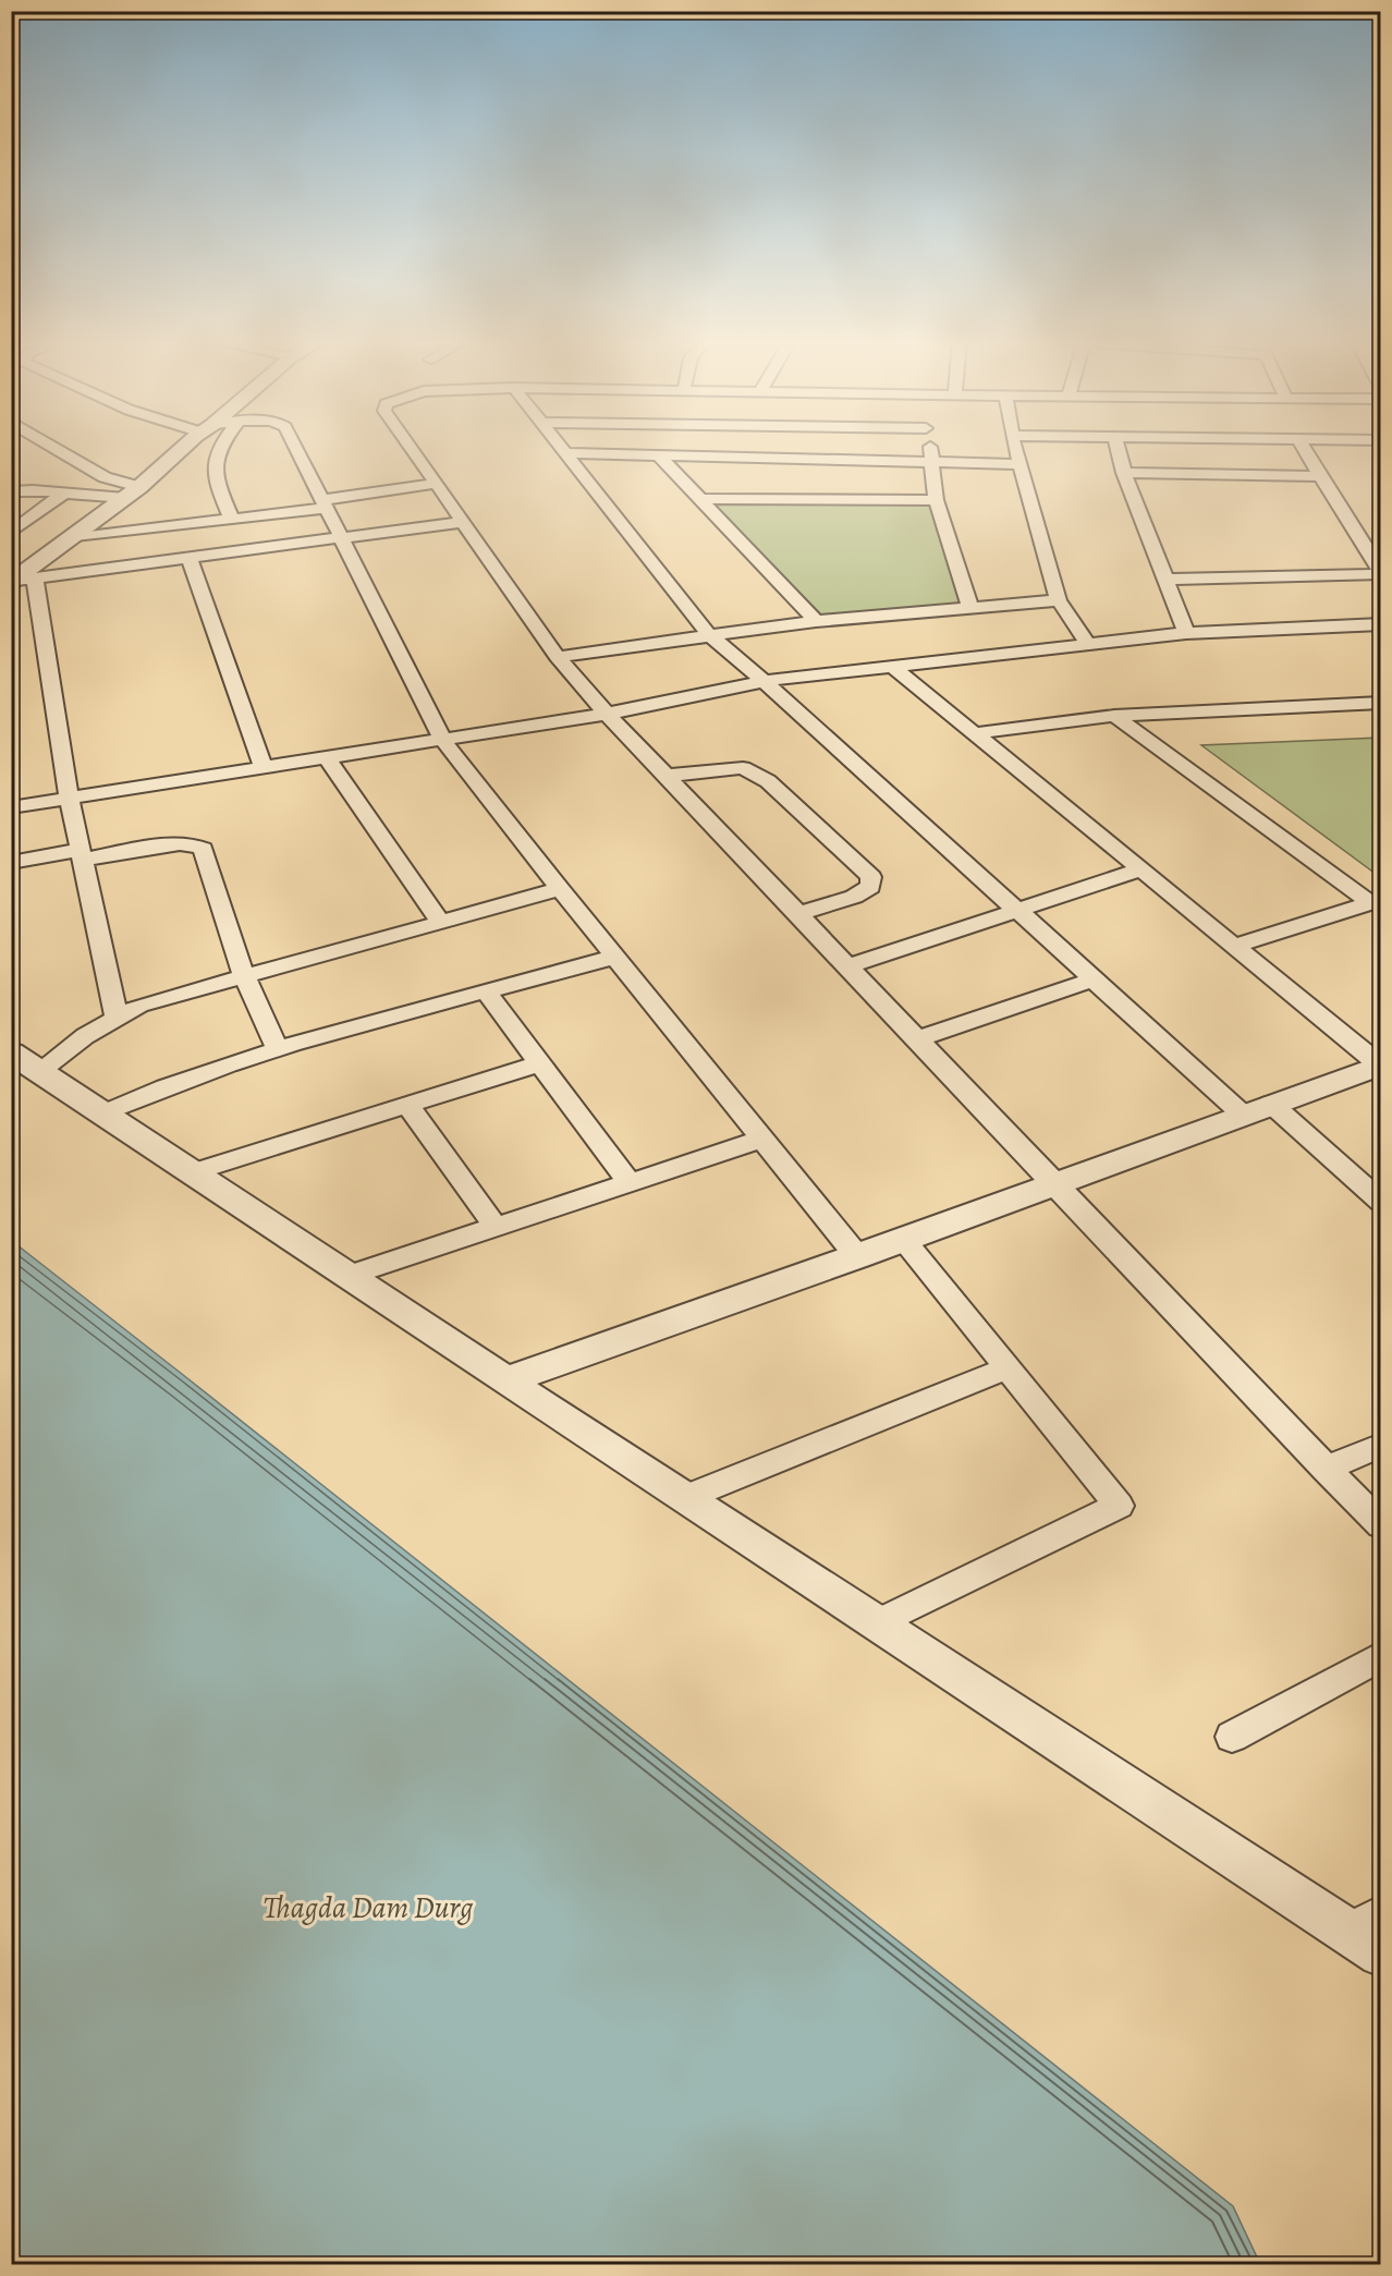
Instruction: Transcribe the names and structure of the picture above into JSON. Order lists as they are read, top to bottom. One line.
{"parks":["Thagda Dam Durg"]}
